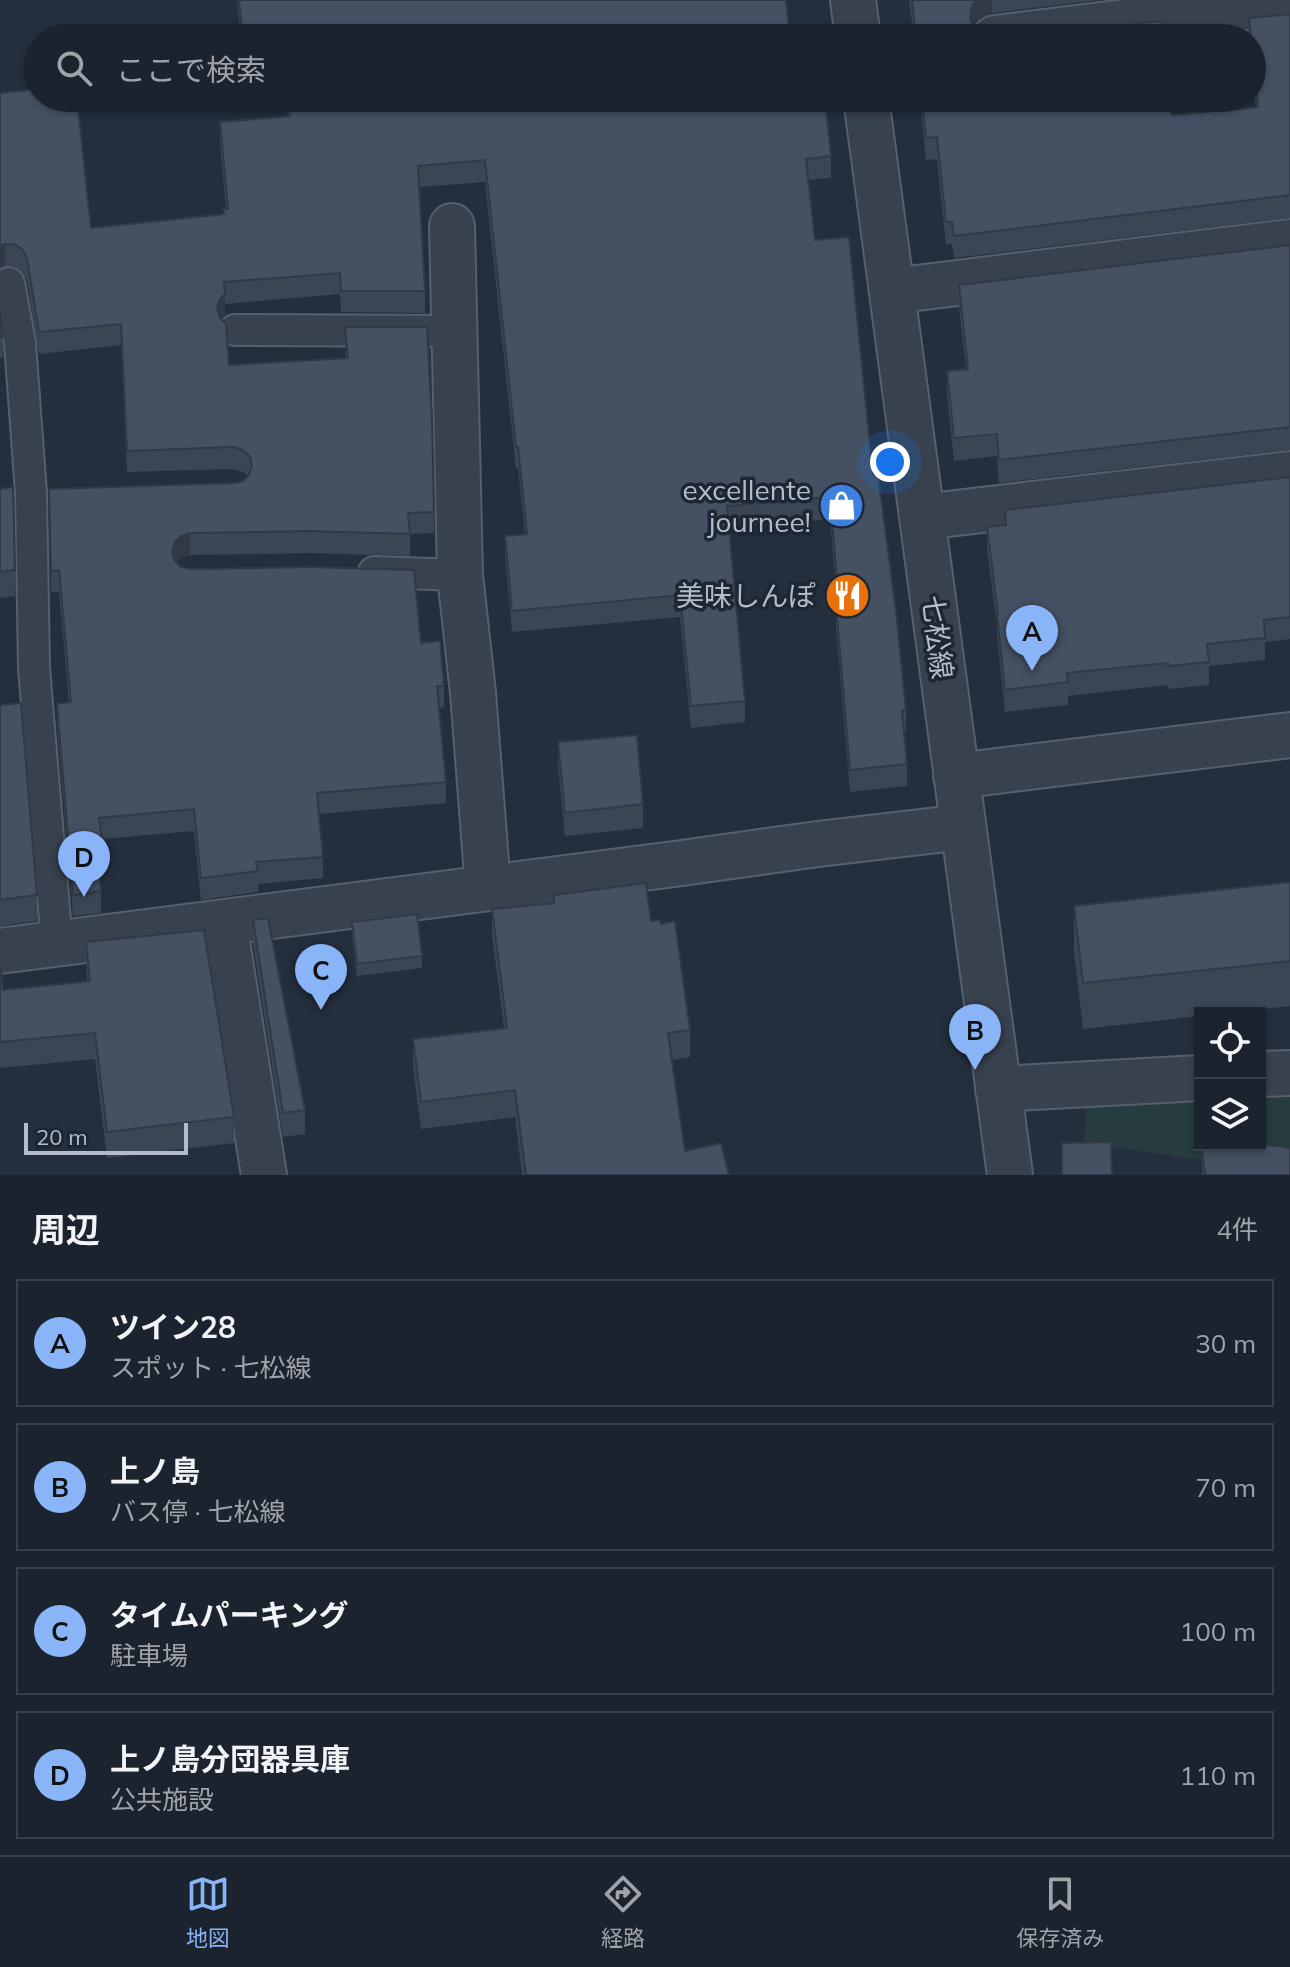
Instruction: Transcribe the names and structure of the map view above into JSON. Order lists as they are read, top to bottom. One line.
{"streets":{"street":["七松線"]},"places":{"shop":["excellente journee!"],"restaurant":["美味しんぽ"]},"scale_bar":"20 m","page":{"search":"ここで検索","pins":["A","D","C","B"],"scale":"20 m","heading":["周辺","4件"],"list":[{"mark":"A","name":"ツイン28","note":"スポット · 七松線","value":"30 m"},{"mark":"B","name":"上ノ島","note":"バス停 · 七松線","value":"70 m"},{"mark":"C","name":"タイムパーキング","note":"駐車場","value":"100 m"},{"mark":"D","name":"上ノ島分団器具庫","note":"公共施設","value":"110 m"}],"nav":["地図","経路","保存済み"]}}
